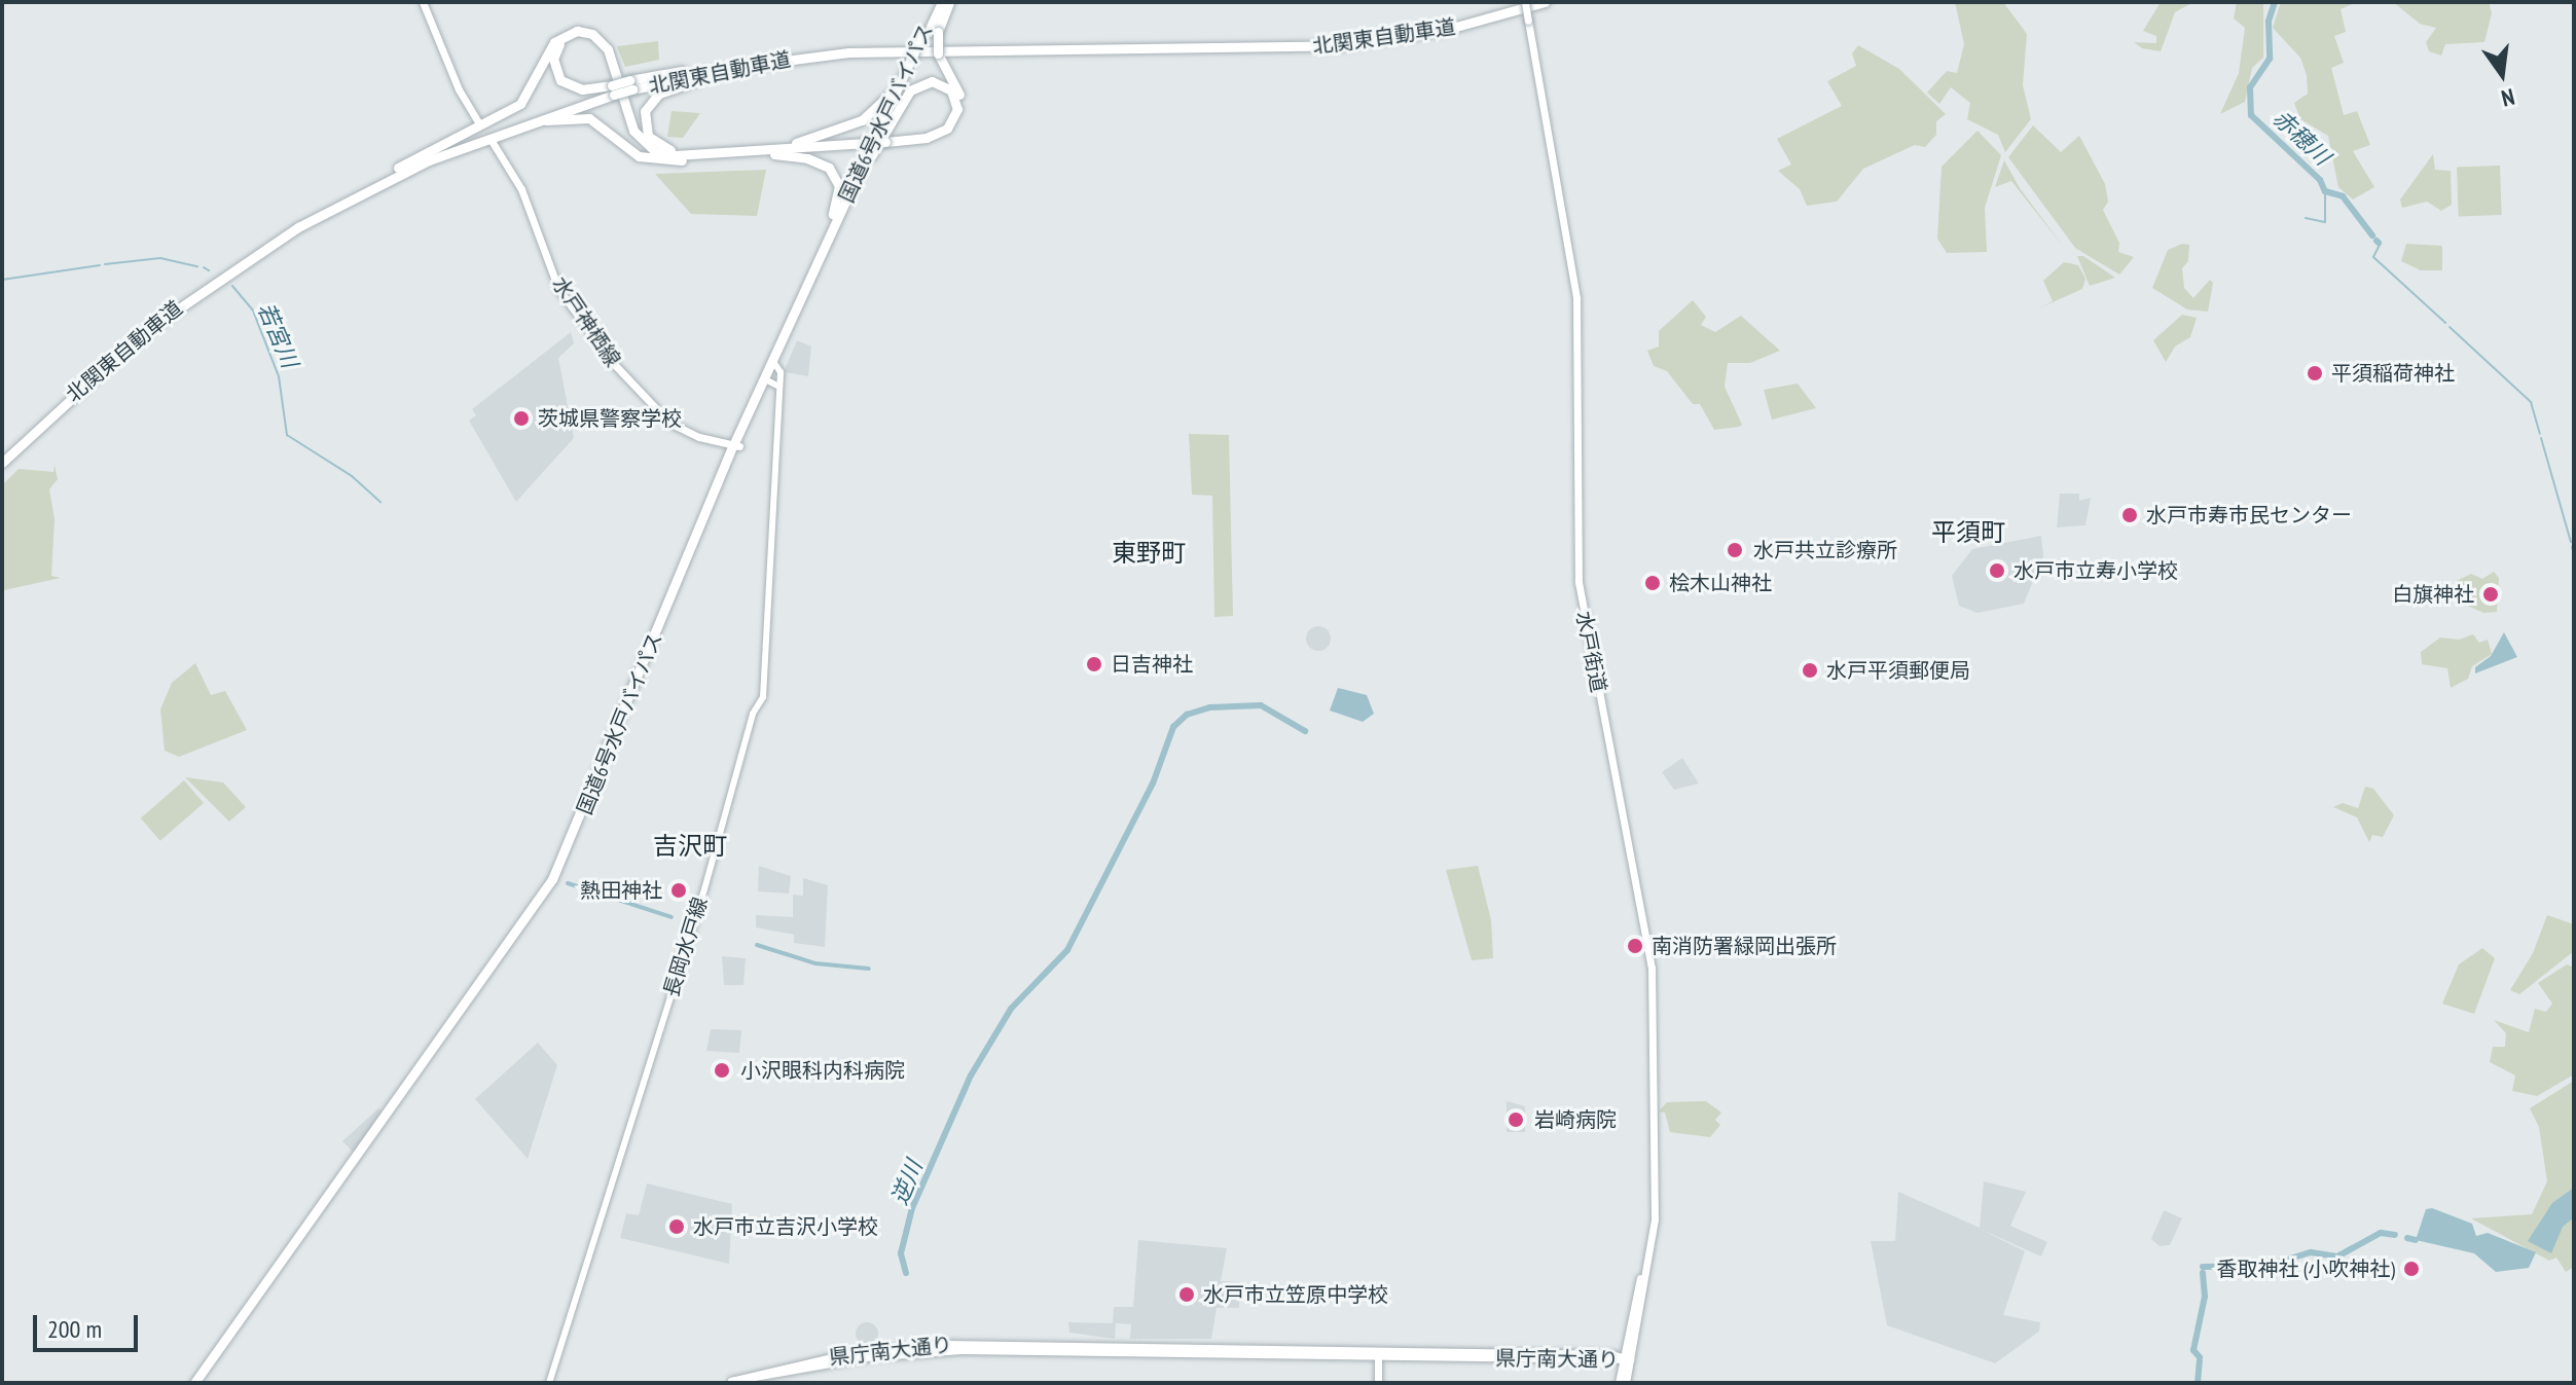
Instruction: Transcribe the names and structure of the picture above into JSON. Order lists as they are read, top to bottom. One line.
{"streets":{"highway":["北関東自動車道","国道6号水戸バイパス"],"main road":["水戸神栖線","水戸街道","長岡水戸線","県庁南大通り"]},"crossings":[["北関東自動車道","水戸街道"],["国道6号水戸バイパス","水戸神栖線"],["国道6号水戸バイパス","長岡水戸線"],["水戸街道","県庁南大通り"]],"districts":["平須町","東野町","吉沢町"],"water":["赤穂川","若宮川","逆川"],"places":["平須稲荷神社","茨城県警察学校","水戸市寿市民センター","水戸共立診療所","水戸市立寿小学校","桧木山神社","白旗神社","日吉神社","水戸平須郵便局","熱田神社","南消防署緑岡出張所","小沢眼科内科病院","岩崎病院","水戸市立吉沢小学校","香取神社 (小吹神社)","水戸市立笠原中学校"],"scale_bar":"200 m","north":"bottom"}
